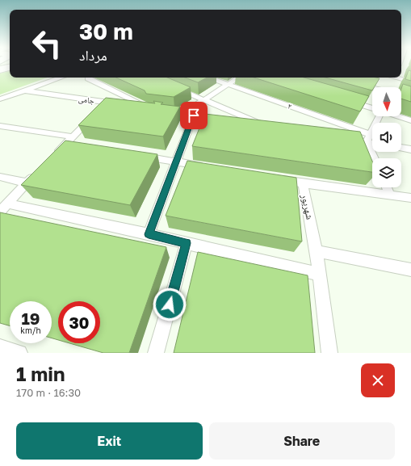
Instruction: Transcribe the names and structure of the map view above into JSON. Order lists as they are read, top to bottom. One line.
{"streets":{"street":["جامی","۲","شهریور"]},"north":"bottom","page":{"turn":["30 m","مرداد"],"speed":"19 km/h","limit":"30","heading":["1 min","170 m · 16:30"],"buttons":["Exit","Share"]}}
